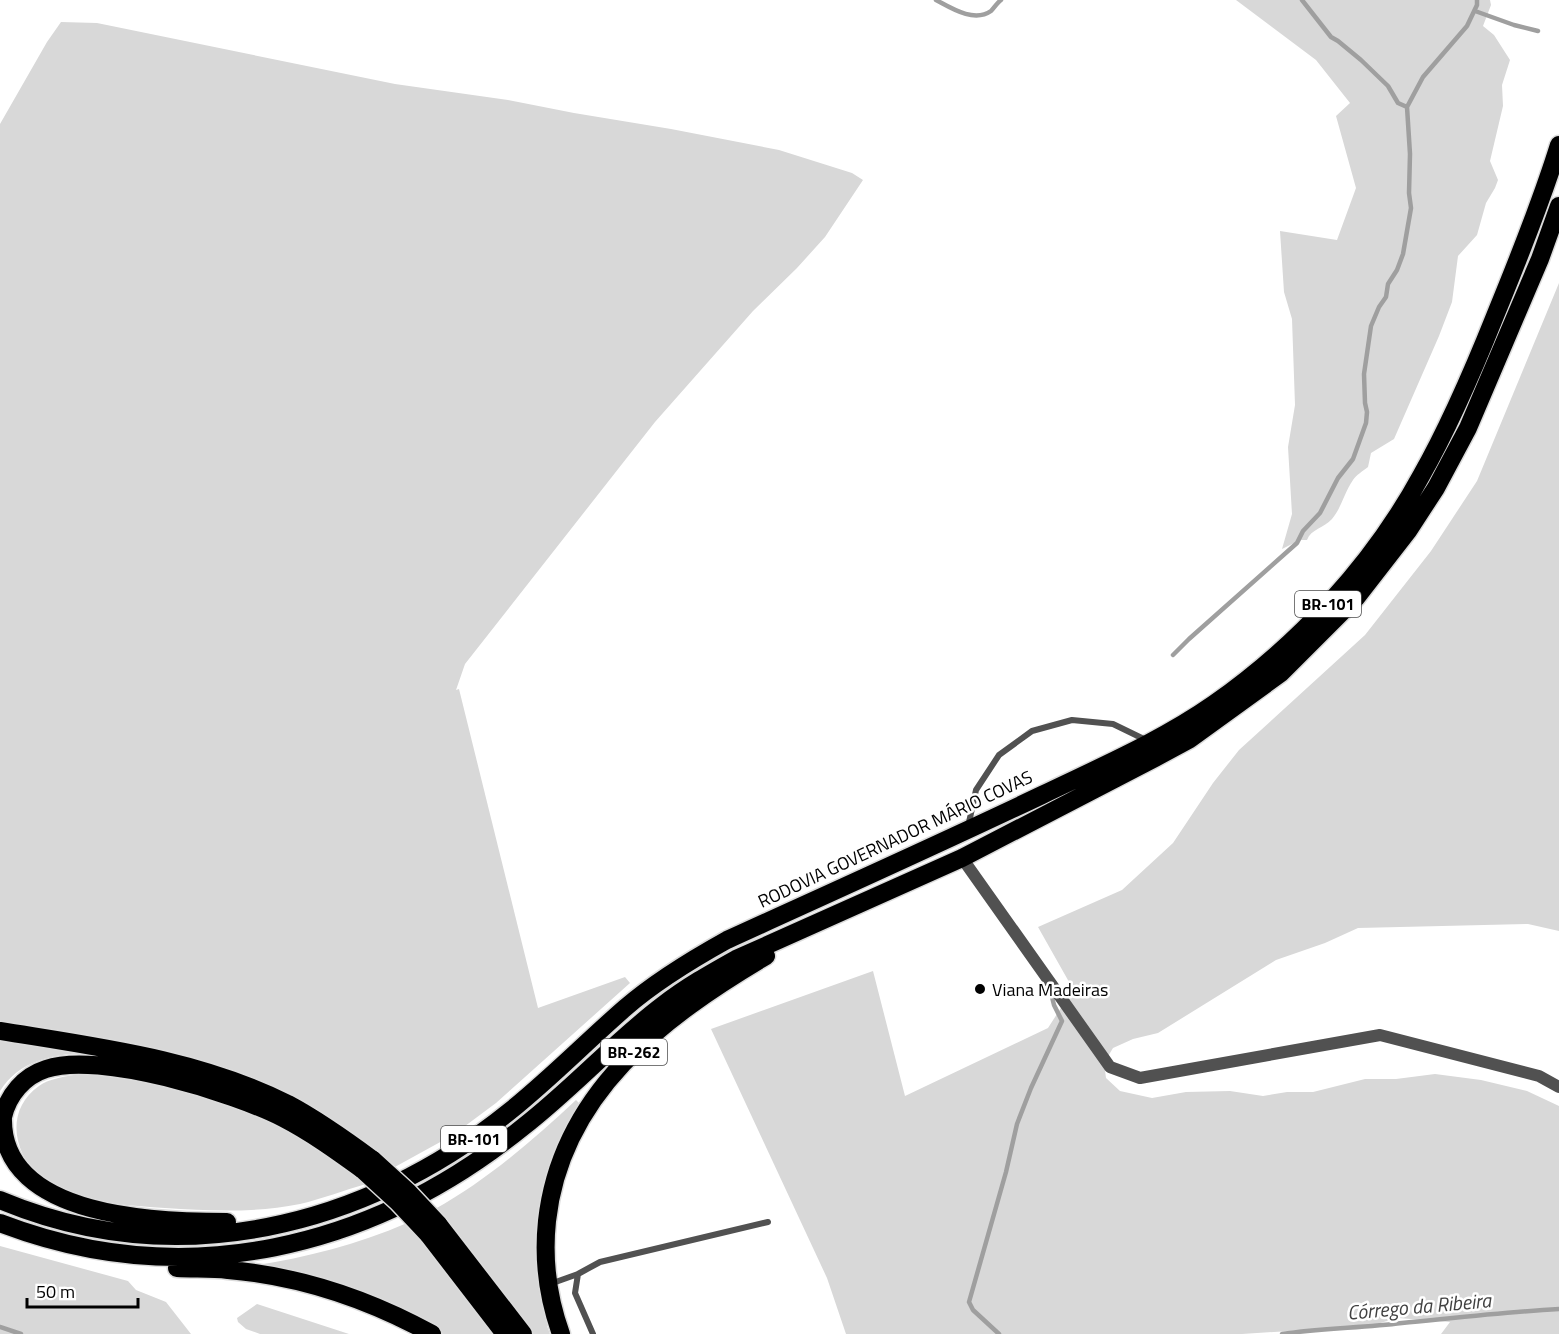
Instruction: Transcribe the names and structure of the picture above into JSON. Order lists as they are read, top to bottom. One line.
{"streets":{"highway":["BR-101","RODOVIA GOVERNADOR MÁRIO COVAS","BR-262"]},"crossings":[["BR-101","BR-262"]],"water":["Córrego da Ribeira"],"places":["Viana Madeiras"],"scale_bar":"50 m"}
